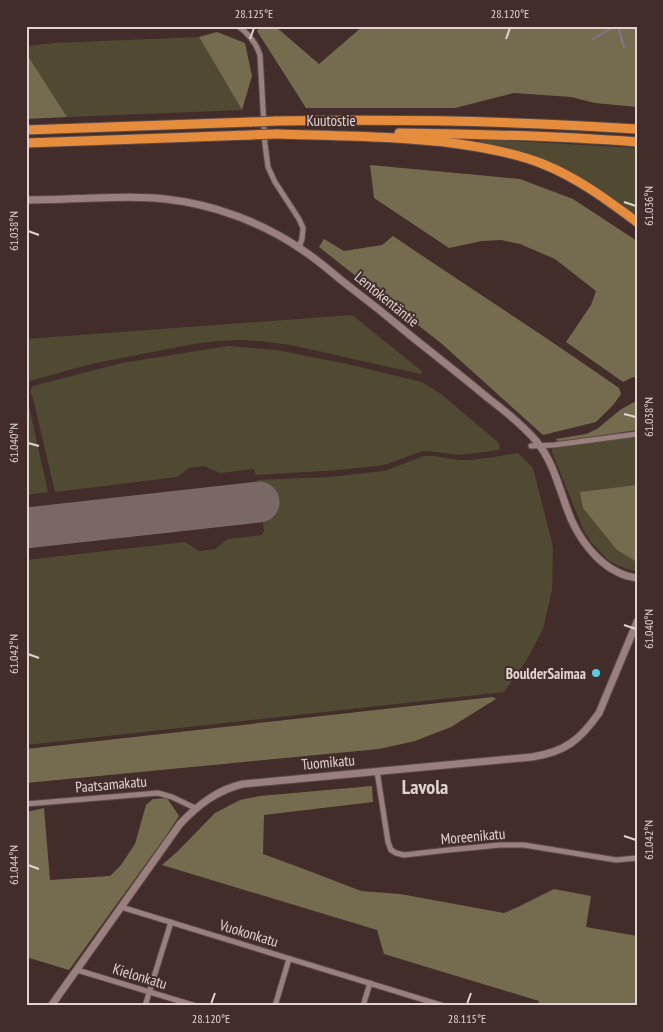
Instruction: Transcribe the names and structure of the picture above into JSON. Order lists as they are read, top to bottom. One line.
{"streets":{"highway":["Kuutostie"],"street":["Lentokentäntie","Tuomikatu","Paatsamakatu","Moreenikatu","Vuokonkatu","Kielonkatu"]},"crossings":[["Tuomikatu","Paatsamakatu"],["Tuomikatu","Moreenikatu"],["Tuomikatu","Vuokonkatu"],["Tuomikatu","Kielonkatu"]],"districts":["Lavola"],"places":["BoulderSaimaa"],"coordinates":["28.125°E","28.120°E","61.036°N","61.038°N","61.040°N","61.042°N","61.044°N","28.115°E"]}
